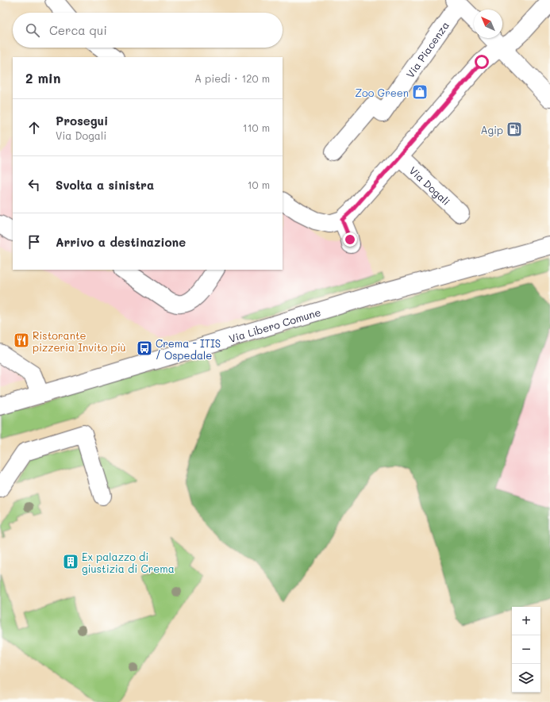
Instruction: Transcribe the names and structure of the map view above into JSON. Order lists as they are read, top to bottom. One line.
{"streets":{"street":["Via Piacenza","Via Dogali","Via Libero Comune"]},"places":{"shop":["Zoo Green"],"fuel station":["Agip"],"restaurant":["Ristorante pizzeria Invito più"],"bus stop":["Crema - ITIS / Ospedale"],"building":["Ex palazzo di giustizia di Crema"]},"north":"top left","page":{"search":"Cerca qui","heading":["2 min","A piedi · 120 m"],"list":[["Prosegui","Via Dogali","110 m"],["Svolta a sinistra","10 m"],"Arrivo a destinazione"],"map_buttons":["+","−"]}}
